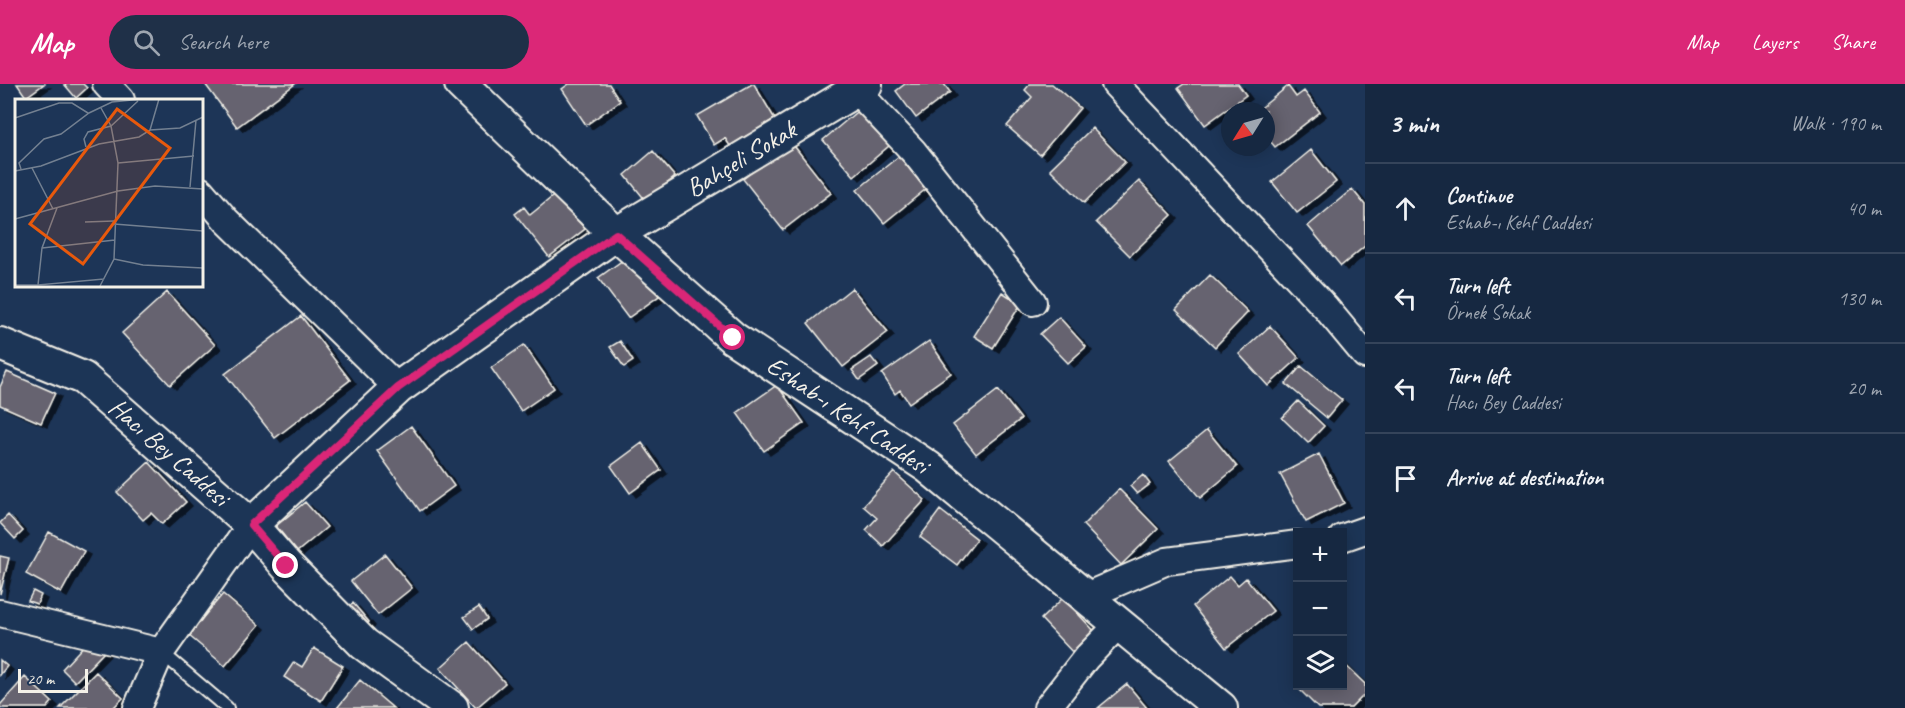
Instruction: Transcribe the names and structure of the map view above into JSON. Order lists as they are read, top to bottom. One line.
{"streets":{"street":["Bahçeli Sokak","Eshab-ı Kehf Caddesi","Hacı Bey Caddesi"]},"crossings":[["Bahçeli Sokak","Eshab-ı Kehf Caddesi"],["Bahçeli Sokak","Hacı Bey Caddesi"]],"scale_bar":"20 m","north":"bottom left","page":{"header":"Map","search":"Search here","nav":["Map","Layers","Share"],"heading":["3 min","Walk · 190 m"],"list":[["Continue","Eshab-ı Kehf Caddesi","40 m"],["Turn left","Örnek Sokak","130 m"],["Turn left","Hacı Bey Caddesi","20 m"],"Arrive at destination"],"map_buttons":["+","−"],"scale":"20 m"}}
